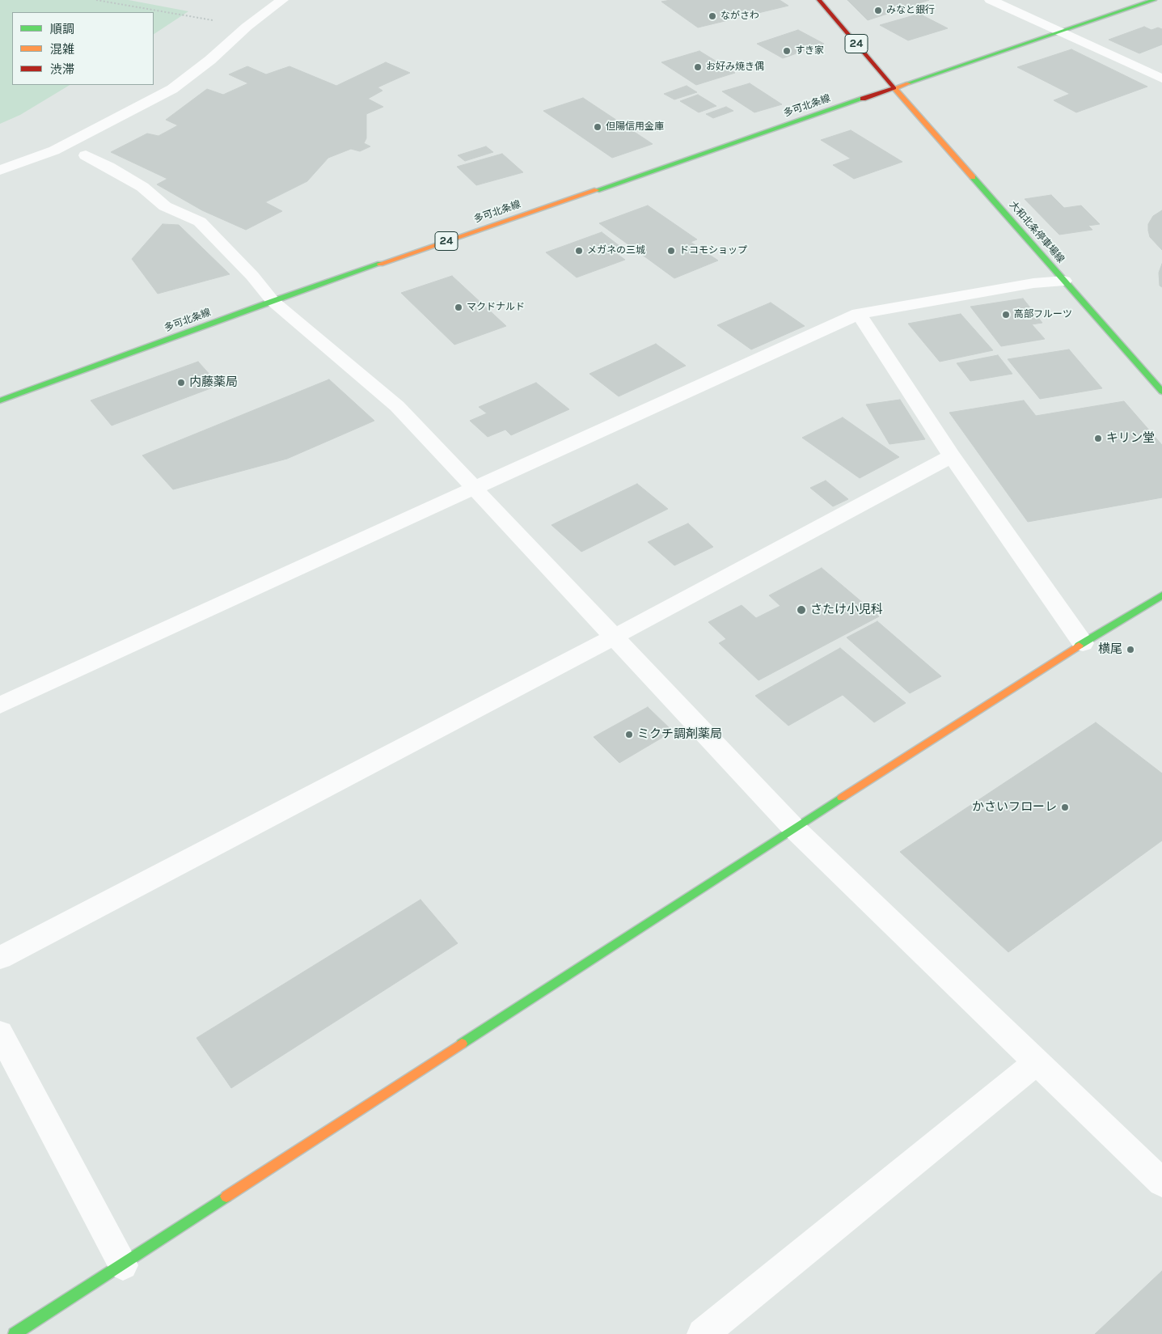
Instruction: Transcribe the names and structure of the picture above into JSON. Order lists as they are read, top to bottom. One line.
{"streets":{"main road":["24","多可北条線","大和北条停車場線"]},"crossings":[["24","多可北条線"],["24","大和北条停車場線"],["多可北条線","大和北条停車場線"]],"places":["みなと銀行","ながさわ","すき家","お好み焼き偶","但陽信用金庫","メガネの三城","ドコモショップ","マクドナルド","高部フルーツ","内藤薬局","キリン堂","さたけ小児科","横尾","ミクチ調剤薬局","かさいフローレ"],"legend":["順調","混雑","渋滞"]}
